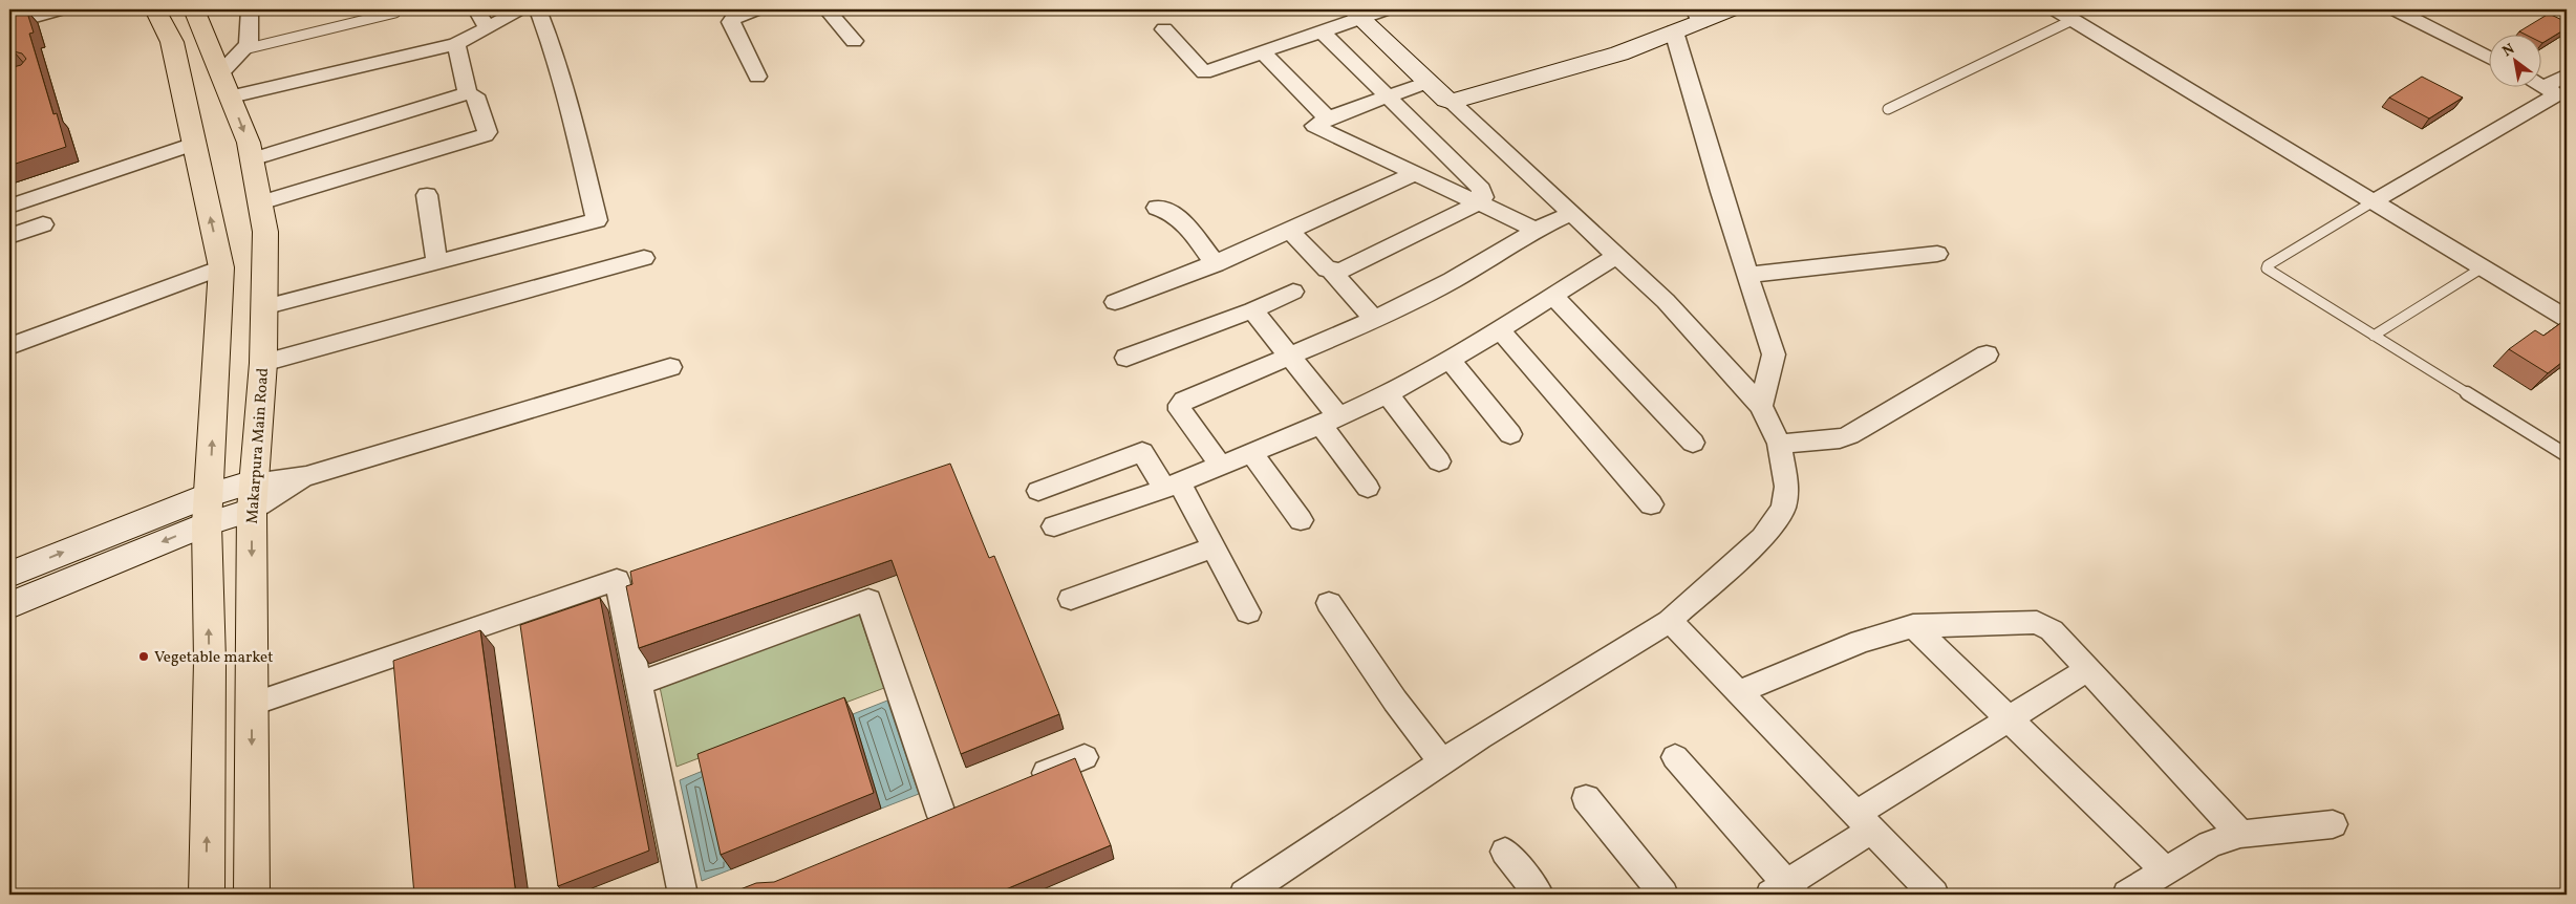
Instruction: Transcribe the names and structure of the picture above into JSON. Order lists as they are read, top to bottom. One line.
{"streets":{"highway":["Makarpura Main Road"]},"places":["Vegetable market"],"north":"top left"}
